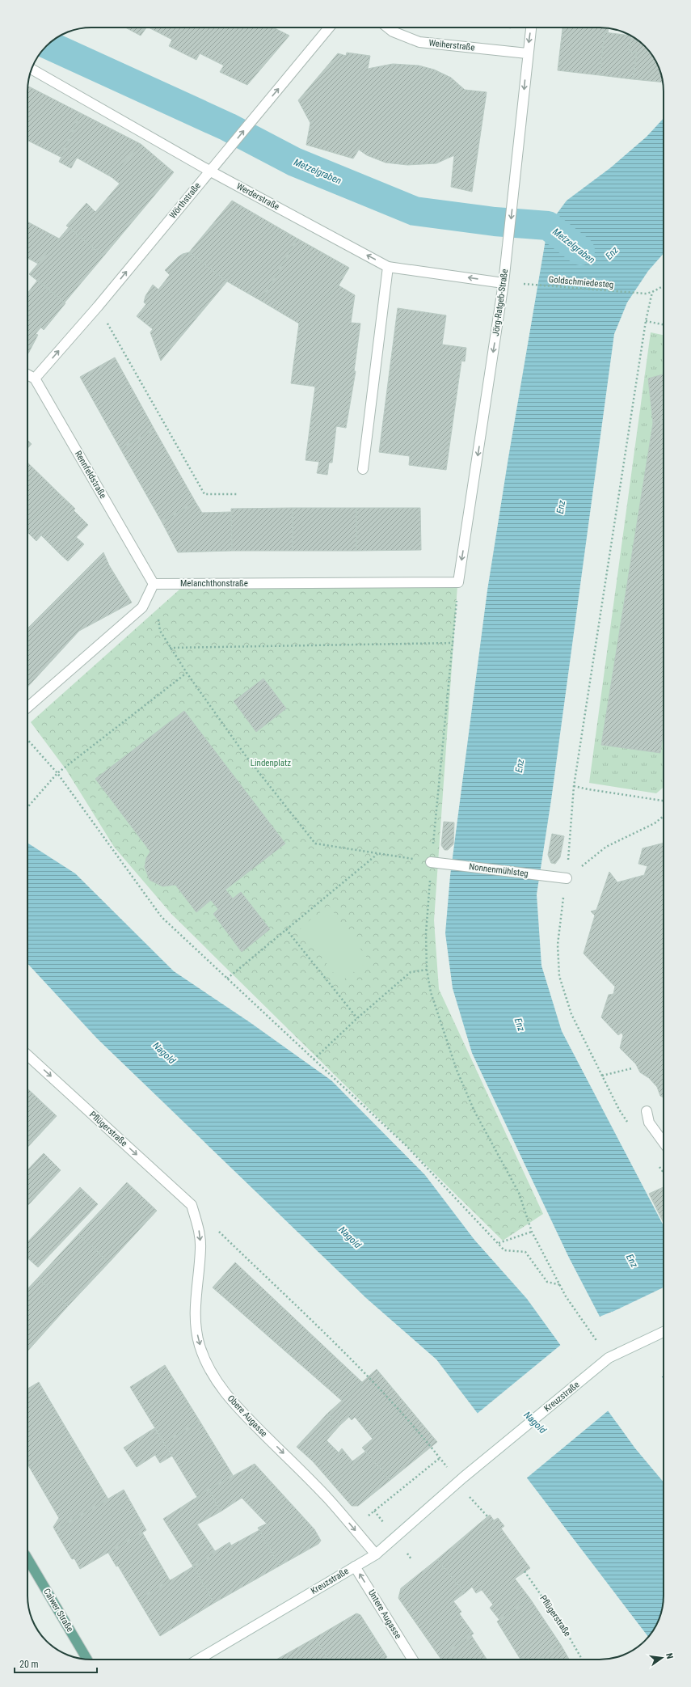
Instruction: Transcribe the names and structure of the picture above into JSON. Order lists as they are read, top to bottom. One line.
{"streets":{"main road":["Calwer Straße"],"street":["Weiherstraße","Werderstraße","Wörthstraße","Jörg-Ratgeb-Straße","Rennfeldstraße","Melanchthonstraße","Nonnenmühlsteg","Pflügerstraße","Kreuzstraße","Obere Augasse","Untere Augasse"],"path":["Goldschmiedesteg"]},"crossings":[["Weiherstraße","Jörg-Ratgeb-Straße"],["Werderstraße","Wörthstraße"],["Werderstraße","Jörg-Ratgeb-Straße"],["Wörthstraße","Rennfeldstraße"],["Jörg-Ratgeb-Straße","Melanchthonstraße"],["Rennfeldstraße","Melanchthonstraße"],["Pflügerstraße","Obere Augasse"],["Kreuzstraße","Obere Augasse"],["Kreuzstraße","Untere Augasse"]],"one_way":["Werderstraße","Wörthstraße","Jörg-Ratgeb-Straße","Pflügerstraße","Obere Augasse","Untere Augasse"],"water":["Metzelgraben","Enz","Nagold"],"parks":["Lindenplatz"],"scale_bar":"20 m","north":"right"}
